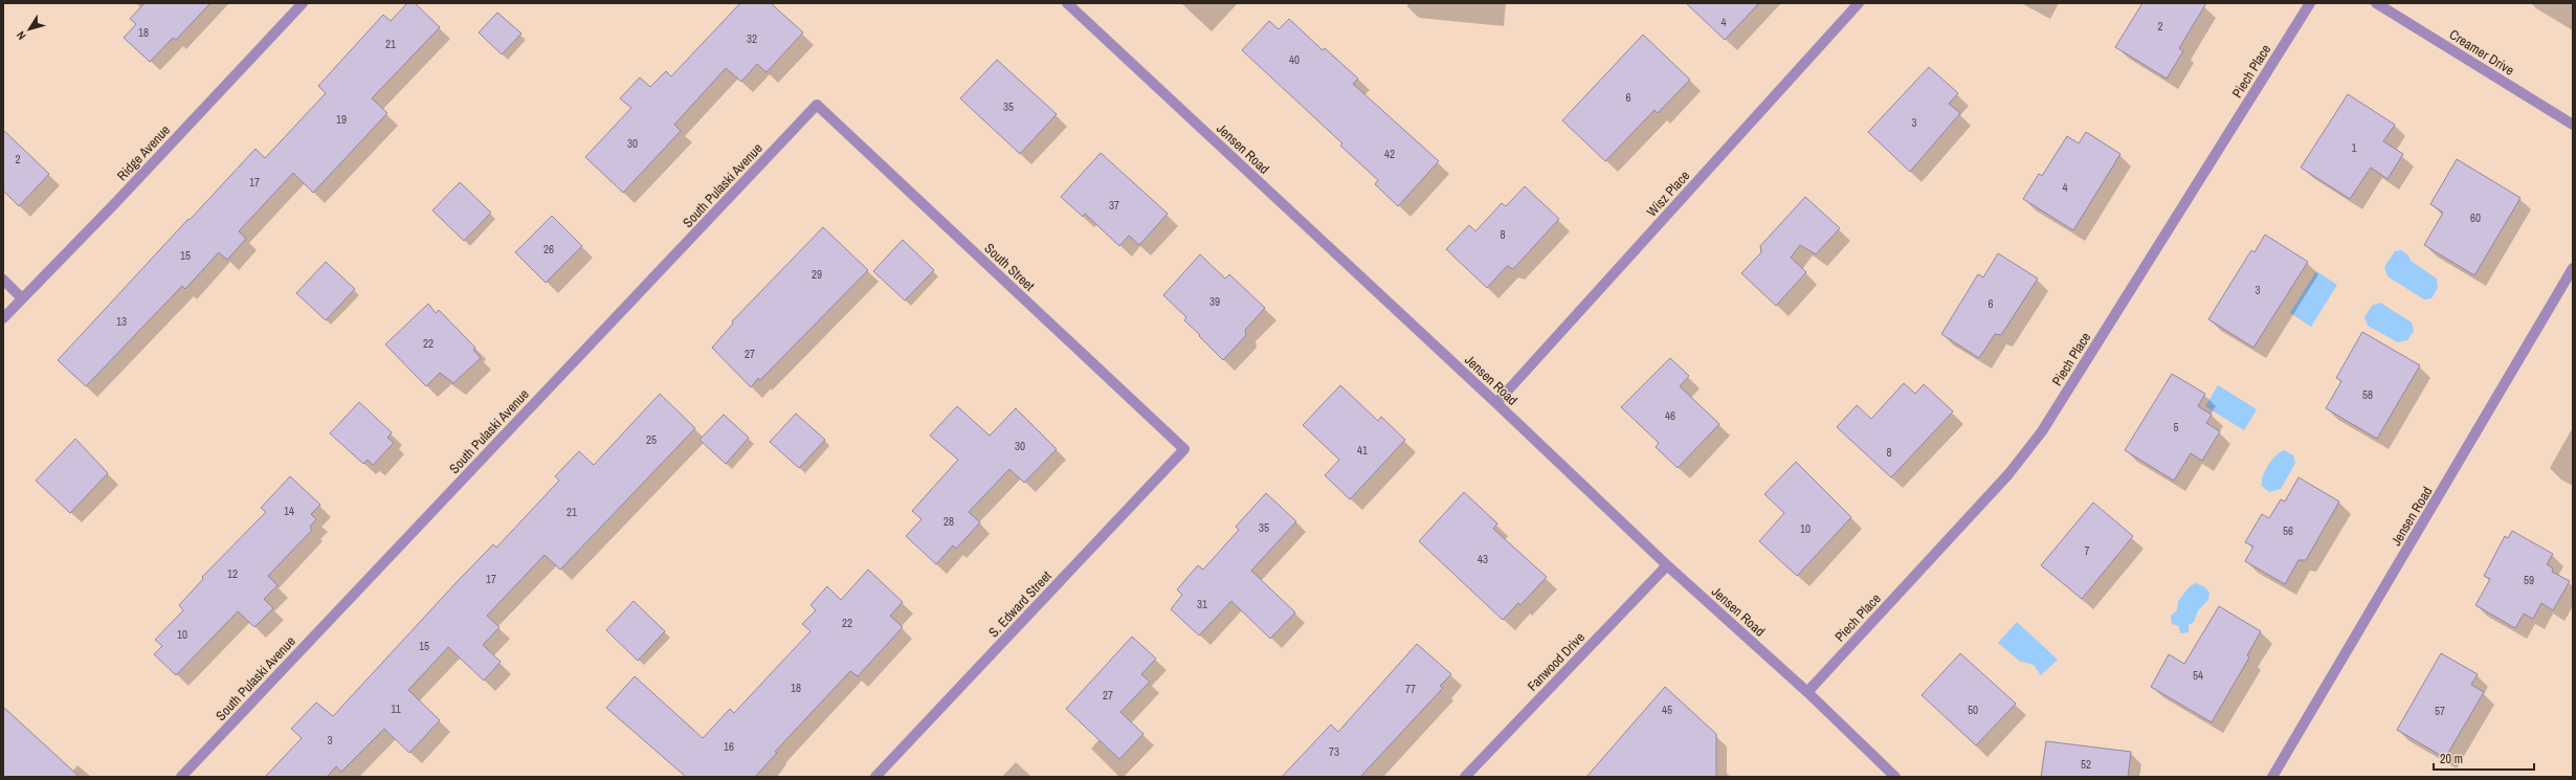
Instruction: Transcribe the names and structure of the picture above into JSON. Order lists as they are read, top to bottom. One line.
{"streets":{"street":["Creamer Drive","Piech Place","Jensen Road","Ridge Avenue","South Pulaski Avenue","Wisz Place","South Street","S. Edward Street","Fanwood Drive"]},"crossings":[["Piech Place","Jensen Road"],["Jensen Road","Wisz Place"],["Jensen Road","Fanwood Drive"],["South Pulaski Avenue","South Street"],["South Street","S. Edward Street"]],"house_numbers":["4","2","18","32","21","40","6","35","19","3","30","1","42","2","17","4","37","60","8","26","15","29","3","39","6","13","22","27","58","46","5","25","30","41","8","14","21","28","35","10","56","7","43","12","17","59","31","22","10","15","54","18","77","27","11","45","50","57","3","16","73","52"],"scale_bar":"20 m","north":"bottom left"}
